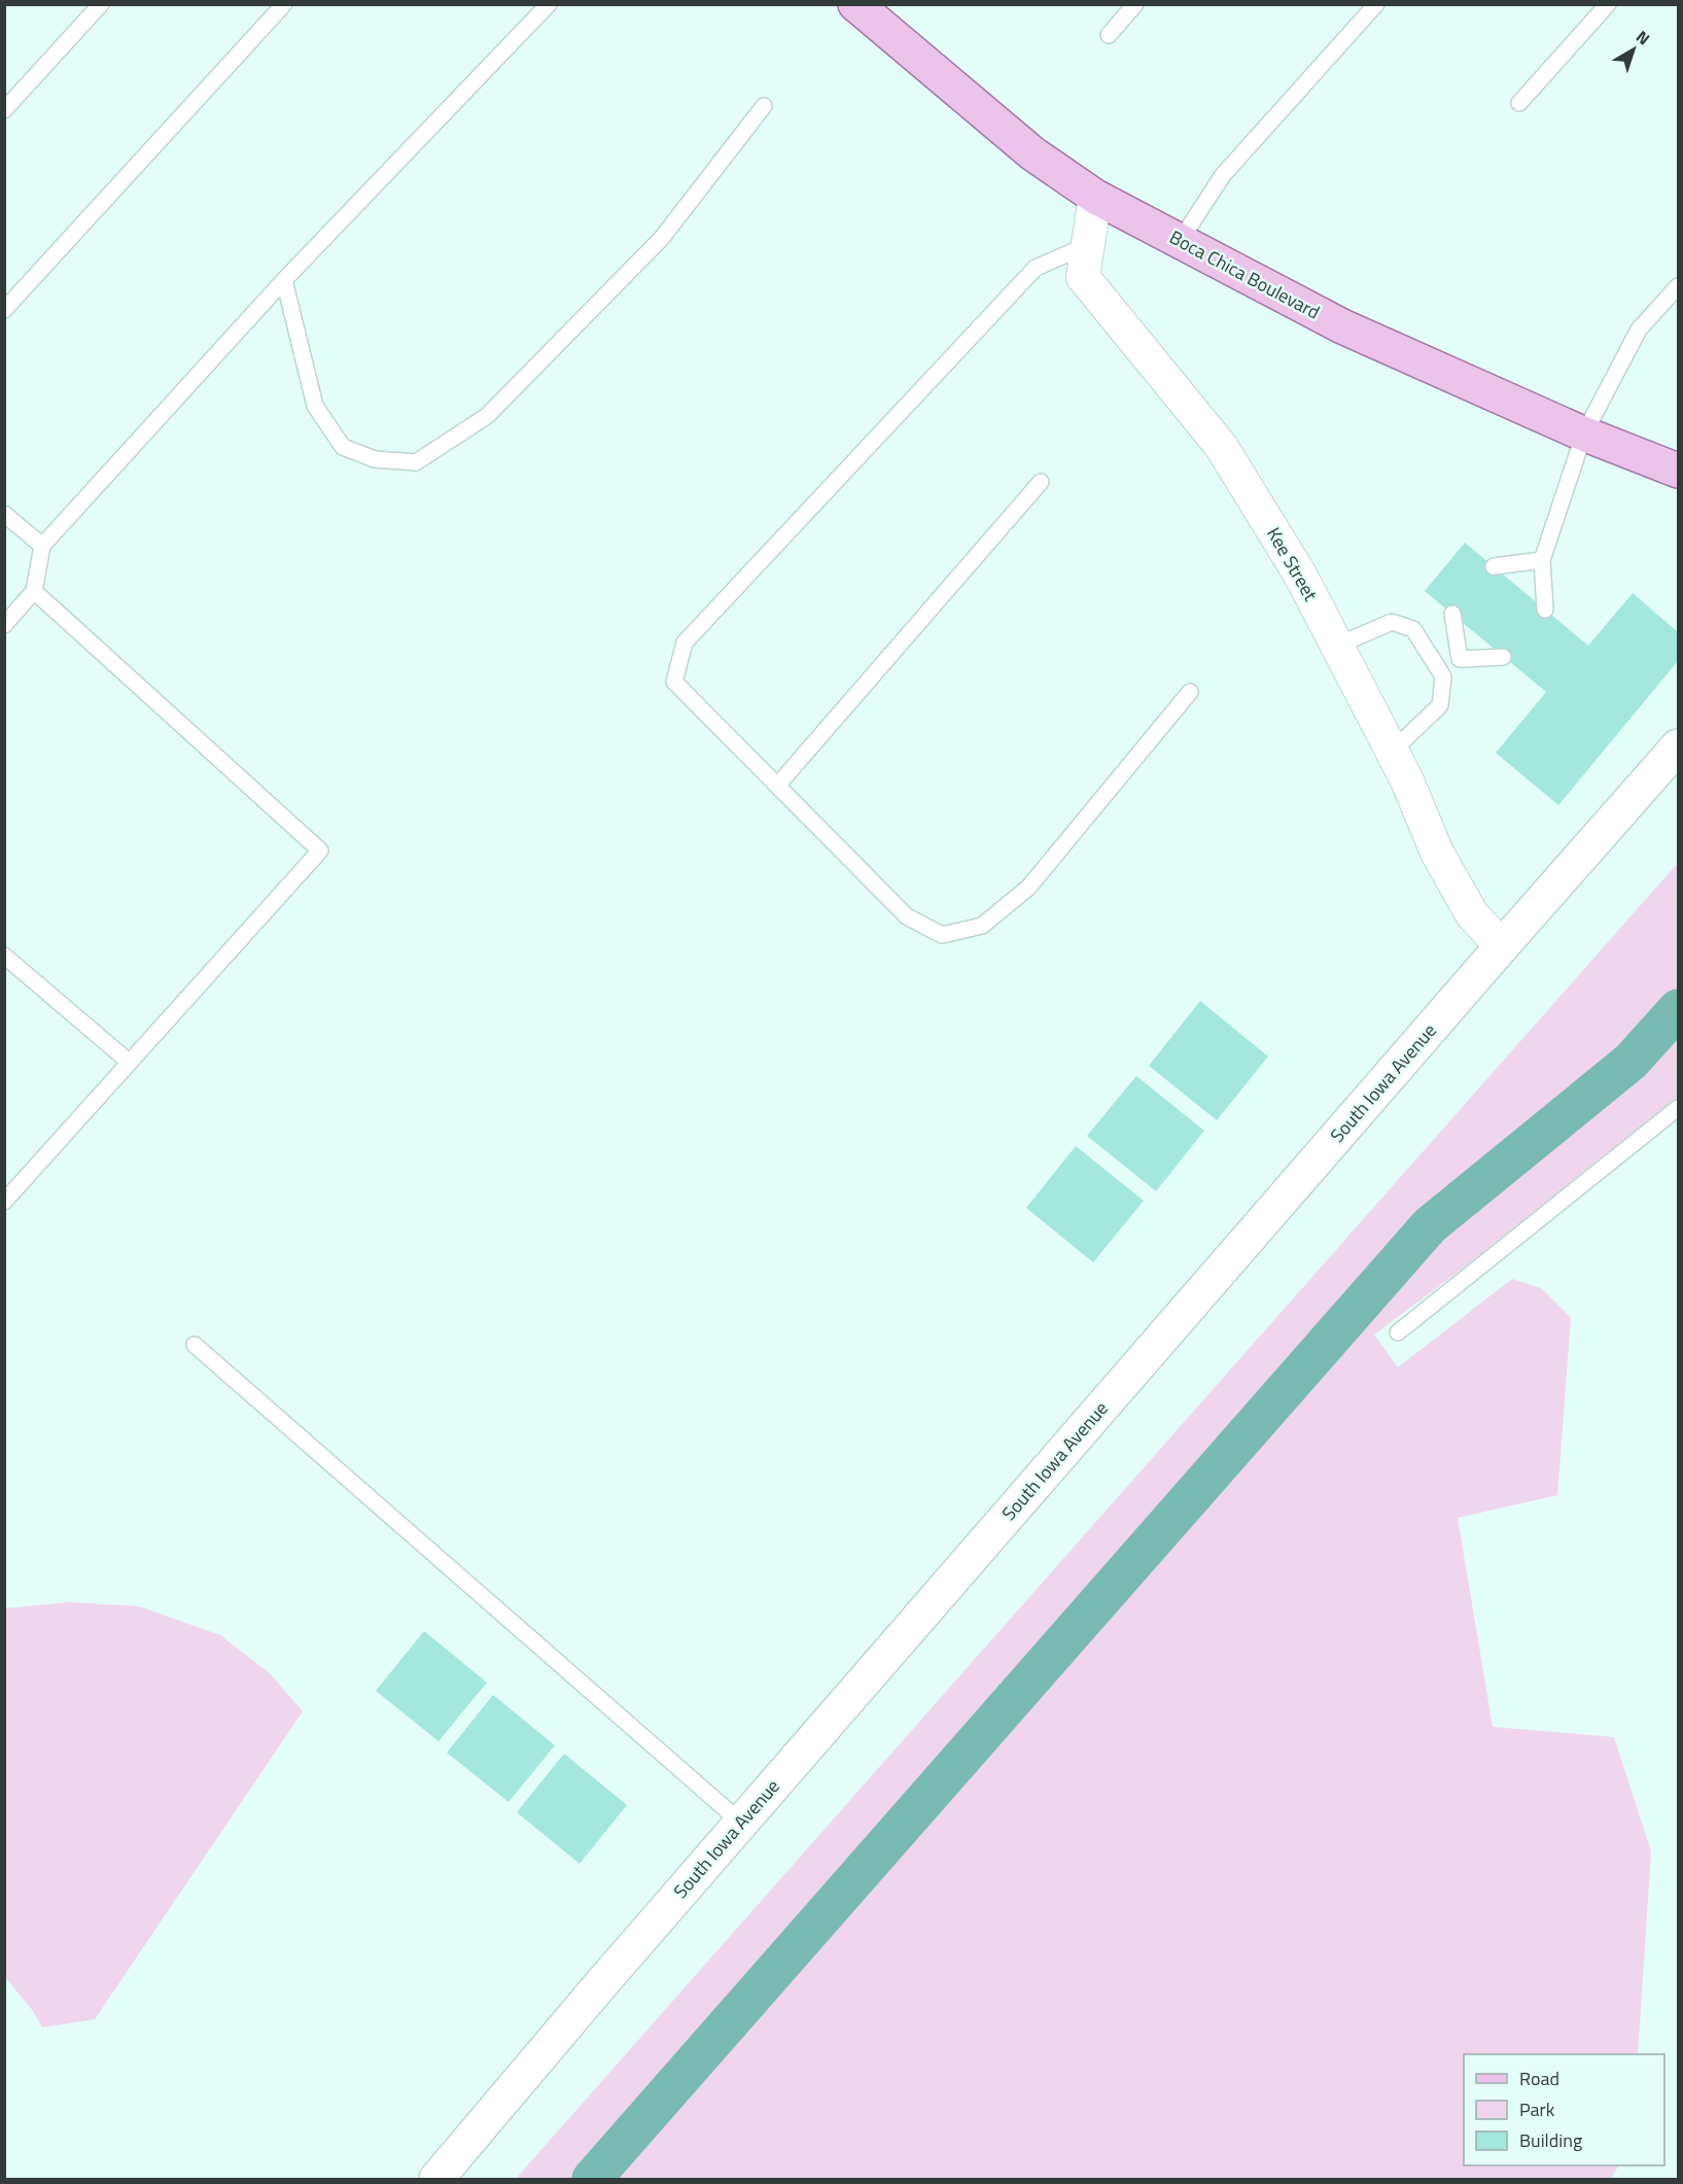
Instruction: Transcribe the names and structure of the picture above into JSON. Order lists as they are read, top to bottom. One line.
{"streets":{"main road":["Boca Chica Boulevard"],"street":["Kee Street","South Iowa Avenue"]},"crossings":[["Boca Chica Boulevard","Kee Street"],["Kee Street","South Iowa Avenue"]],"legend":["Road","Park","Building"],"north":"top right"}
